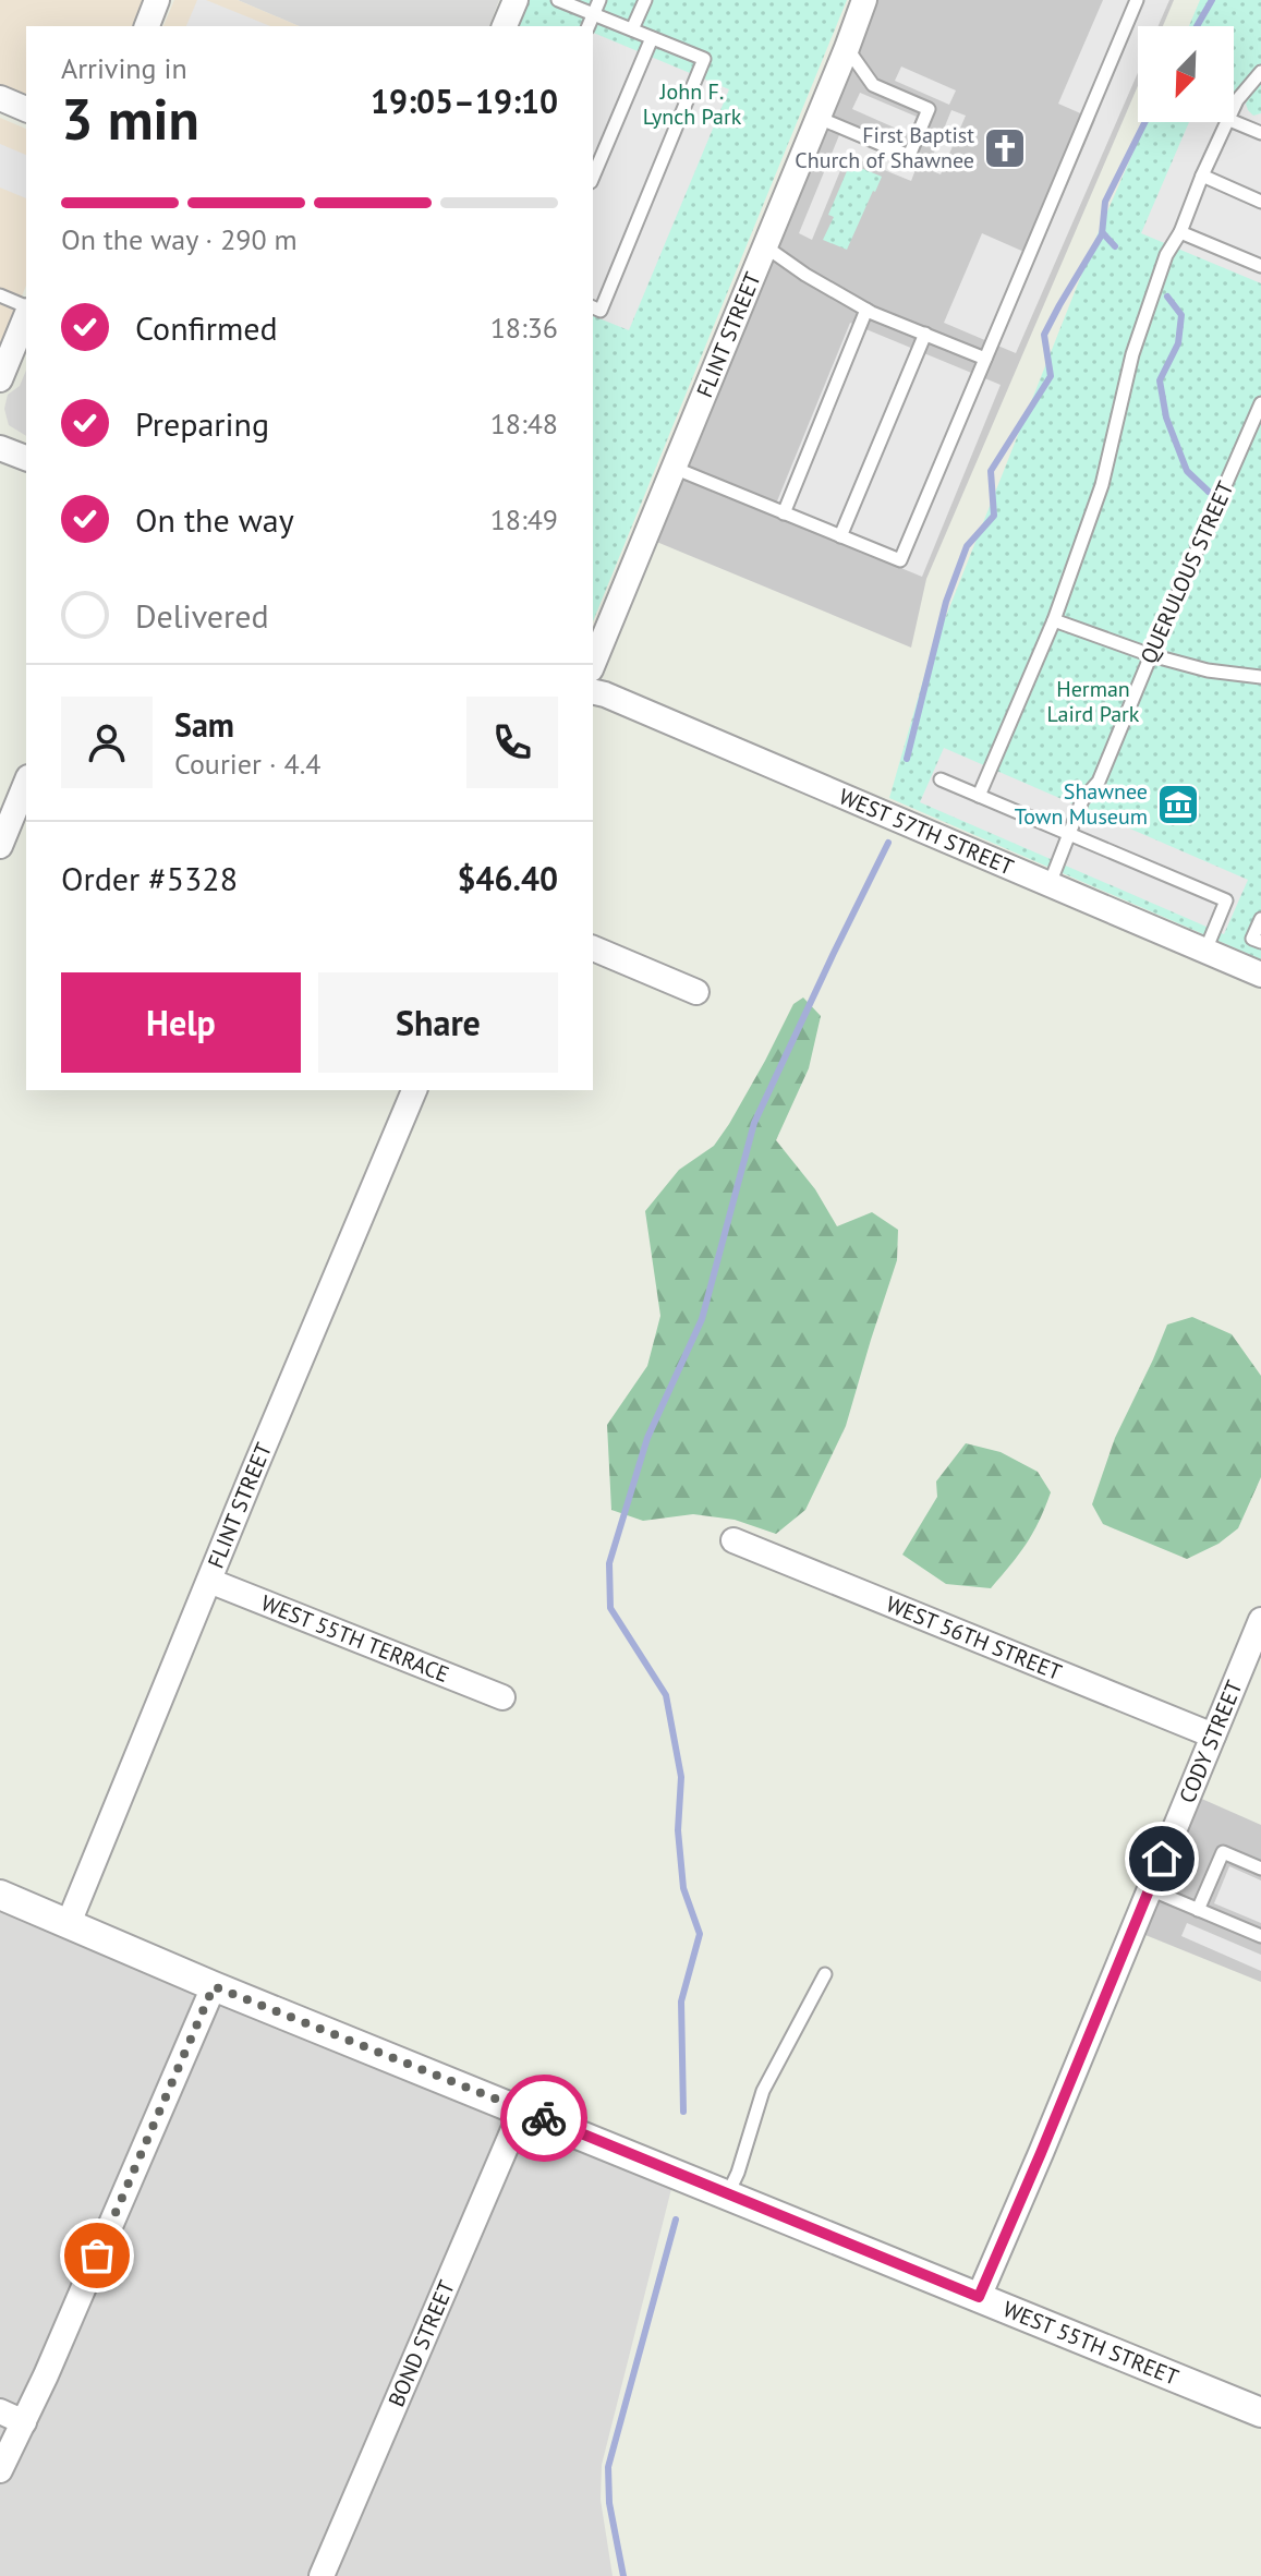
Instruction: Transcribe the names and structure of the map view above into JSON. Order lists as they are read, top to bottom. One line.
{"streets":{"street":["FLINT STREET","WEST 57TH STREET","WEST 56TH STREET","WEST 55TH TERRACE","CODY STREET","BOND STREET","WEST 55TH STREET"],"lane":["QUERULOUS STREET"]},"crossings":[["FLINT STREET","WEST 55TH TERRACE"],["FLINT STREET","WEST 55TH STREET"],["QUERULOUS STREET","WEST 57TH STREET"],["WEST 56TH STREET","CODY STREET"],["CODY STREET","WEST 55TH STREET"],["BOND STREET","WEST 55TH STREET"]],"parks":["John F. Lynch Park","Herman Laird Park"],"places":{"church":["First Baptist Church of Shawnee"],"museum":["Shawnee Town Museum"]},"north":"bottom left","page":{"heading":["3 min","Arriving in","19:05–19:10"],"panel":["Sam","Courier · 4.4","Order #5328","$46.40"],"bar":"On the way · 290 m","list":[["Confirmed","18:36"],["Preparing","18:48"],["On the way","18:49"],"Delivered"],"buttons":["Help","Share"]}}
